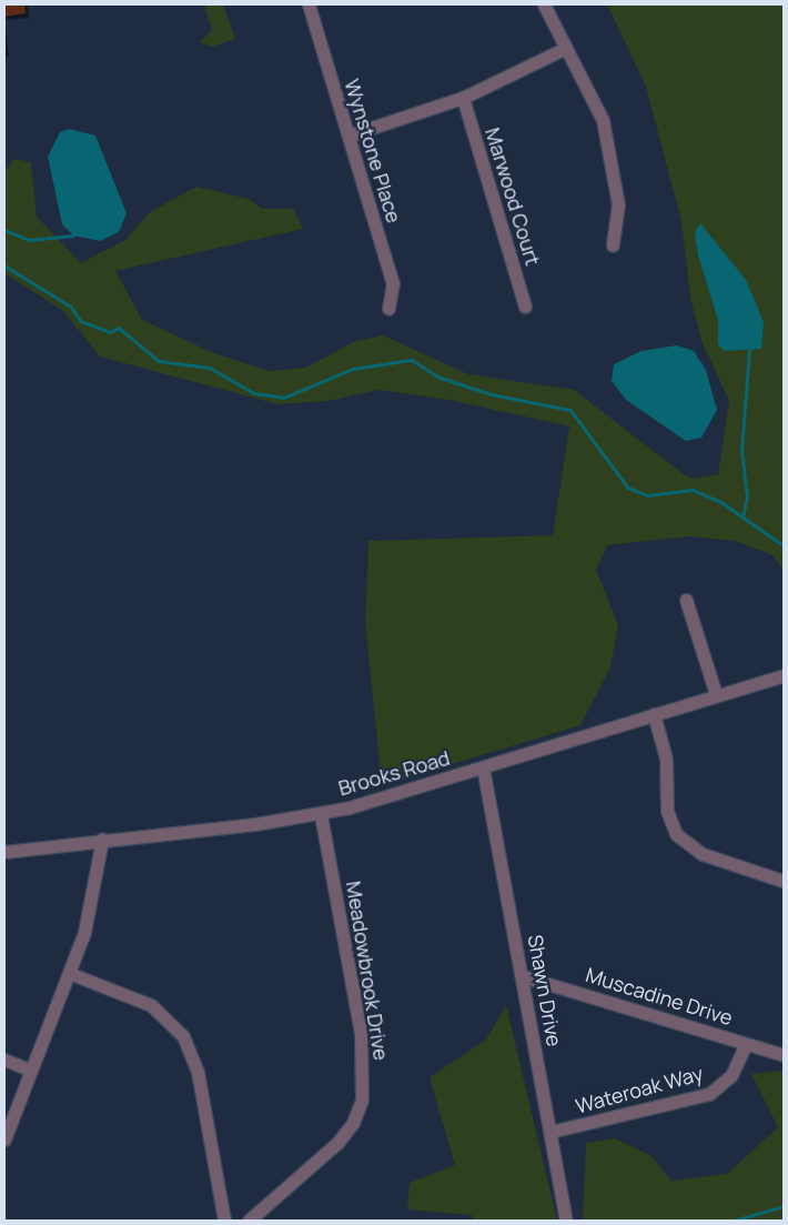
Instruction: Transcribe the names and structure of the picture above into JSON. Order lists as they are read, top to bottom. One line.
{"streets":{"street":["Wynstone Place","Marwood Court","Brooks Road","Meadowbrook Drive","Shawn Drive","Muscadine Drive","Wateroak Way"]},"crossings":[["Brooks Road","Meadowbrook Drive"],["Brooks Road","Shawn Drive"],["Shawn Drive","Muscadine Drive"],["Shawn Drive","Wateroak Way"],["Muscadine Drive","Wateroak Way"]]}
